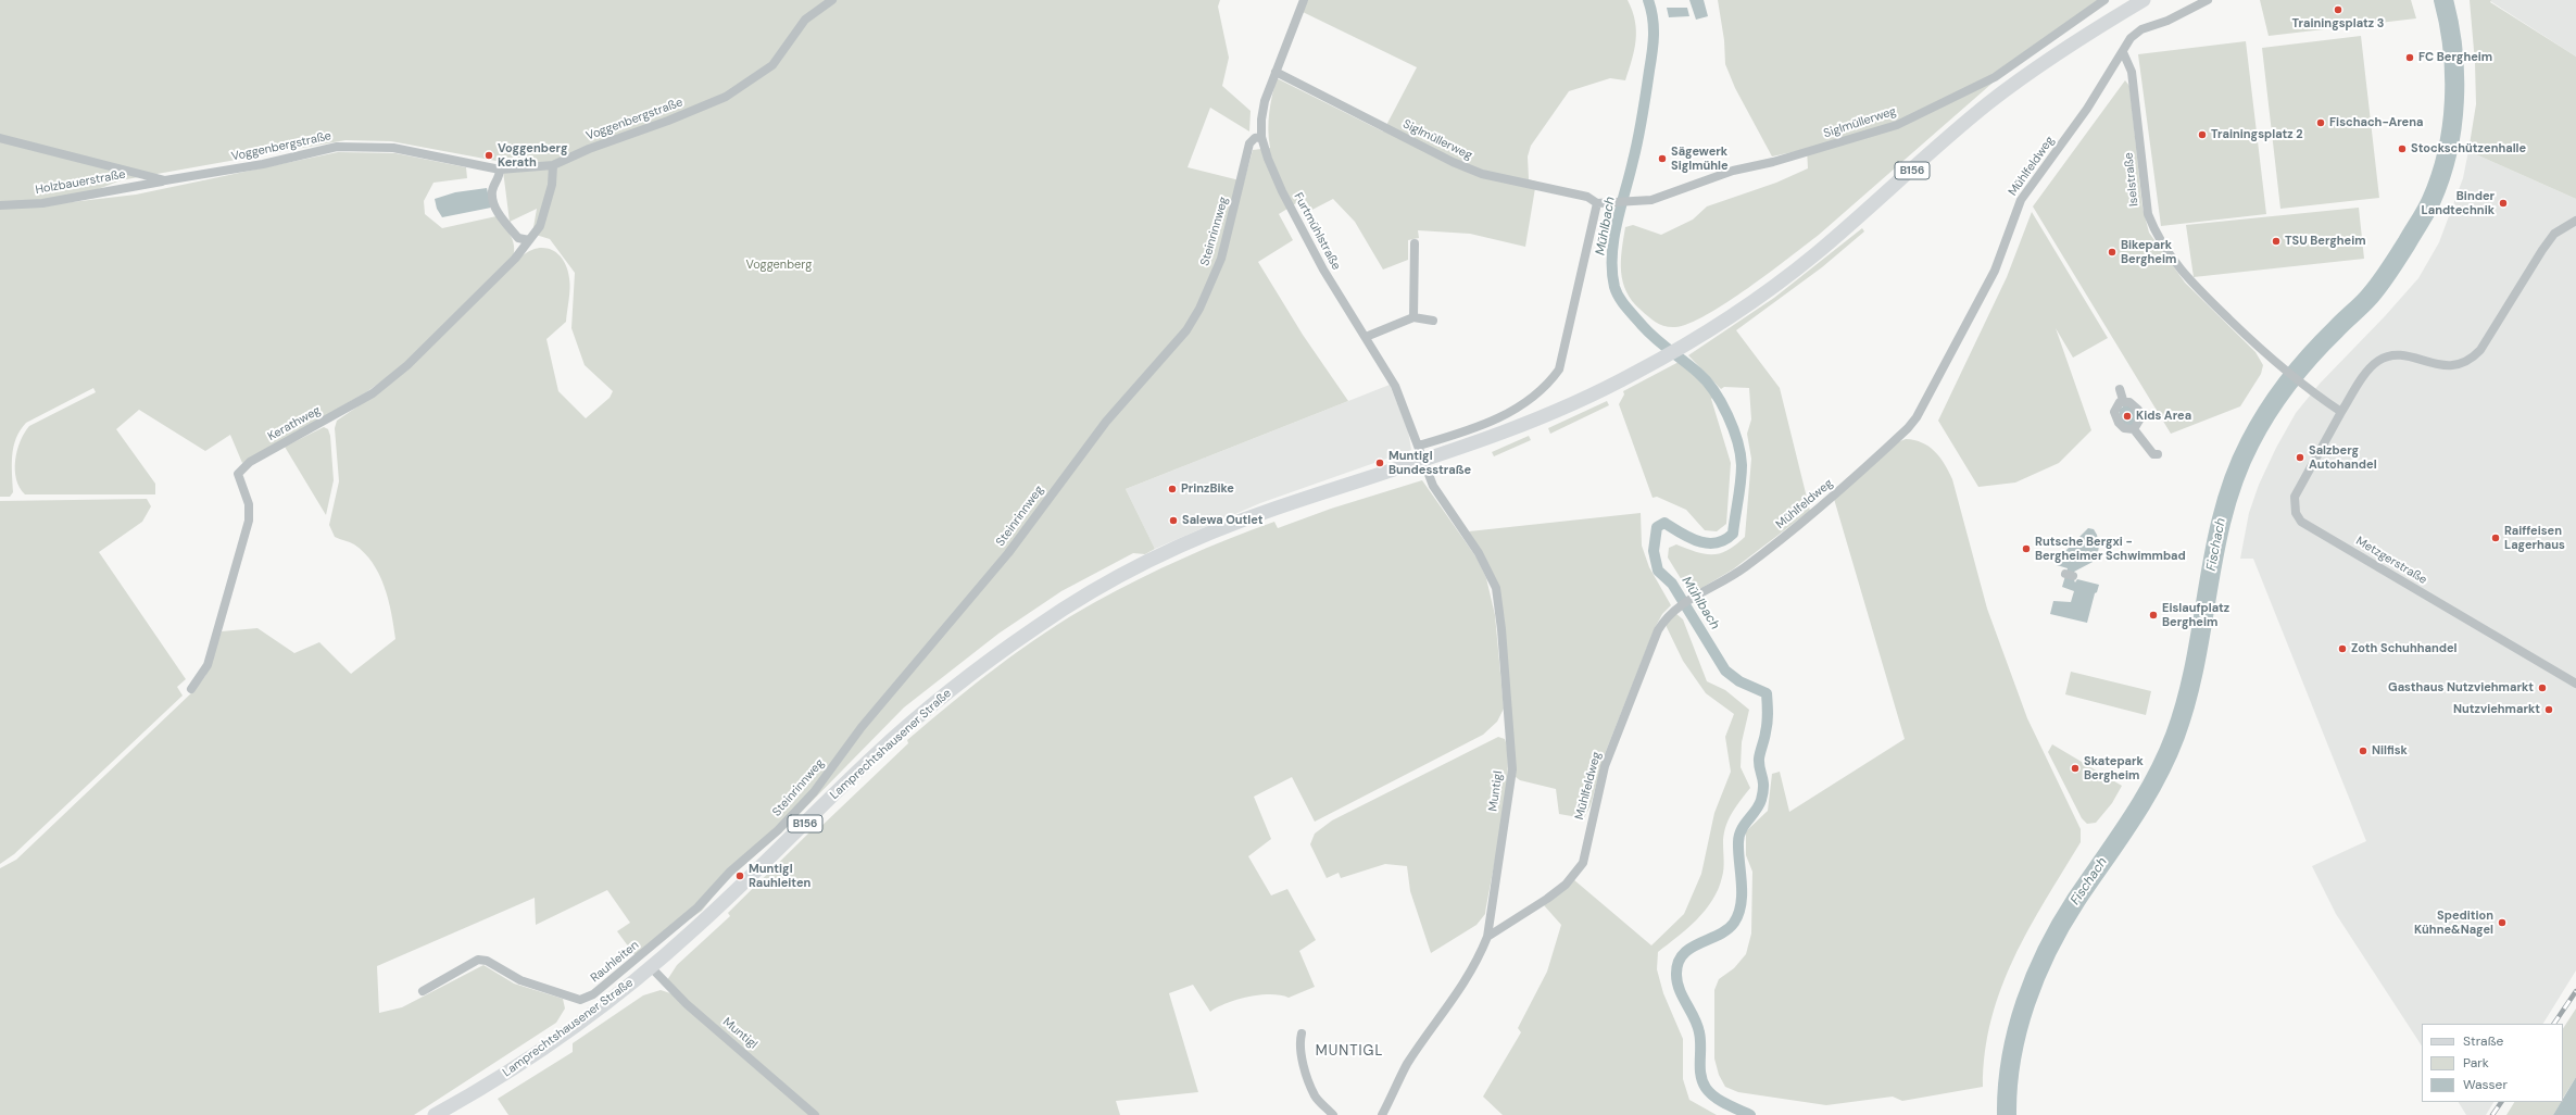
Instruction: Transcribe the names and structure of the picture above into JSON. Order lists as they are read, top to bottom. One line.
{"streets":{"main road":["B156","Lamprechtshausener Straße"],"street":["Voggenbergstraße","Siglmüllerweg","Mühlfeldweg","Iselstraße","Holzbauerstraße","Steinrinnweg","Furtmühlstraße","Kerathweg","Metzgerstraße","Muntigl","Rauhleiten"]},"crossings":[["Voggenbergstraße","Holzbauerstraße"],["Voggenbergstraße","Kerathweg"],["Siglmüllerweg","Furtmühlstraße"],["Mühlfeldweg","Iselstraße"],["Mühlfeldweg","Muntigl"],["B156","Furtmühlstraße"],["B156","Lamprechtshausener Straße"],["B156","Muntigl"],["Iselstraße","Metzgerstraße"],["Steinrinnweg","Furtmühlstraße"],["Steinrinnweg","Rauhleiten"],["Furtmühlstraße","Lamprechtshausener Straße"],["Furtmühlstraße","Muntigl"],["Lamprechtshausener Straße","Muntigl"]],"districts":["MUNTIGL"],"water":["Mühlbach","Fischach"],"parks":["Voggenberg"],"places":["Trainingsplatz 3","FC Bergheim","Fischach-Arena","Trainingsplatz 2","Stockschützenhalle","Voggenberg Kerath","Sägewerk Siglmühle","Binder Landtechnik","TSU Bergheim","Bikepark Bergheim","Kids Area","Salzberg Autohandel","Muntigl Bundesstraße","PrinzBike","Salewa Outlet","Raiffeisen Lagerhaus","Rutsche Bergxi - Bergheimer Schwimmbad","Eislaufplatz Bergheim","Zoth Schuhhandel","Gasthaus Nutzviehmarkt","Nutzviehmarkt","Nilfisk","Skatepark Bergheim","Muntigl Rauhleiten","Spedition Kühne&Nagel"],"legend":["Straße","Park","Wasser"]}
